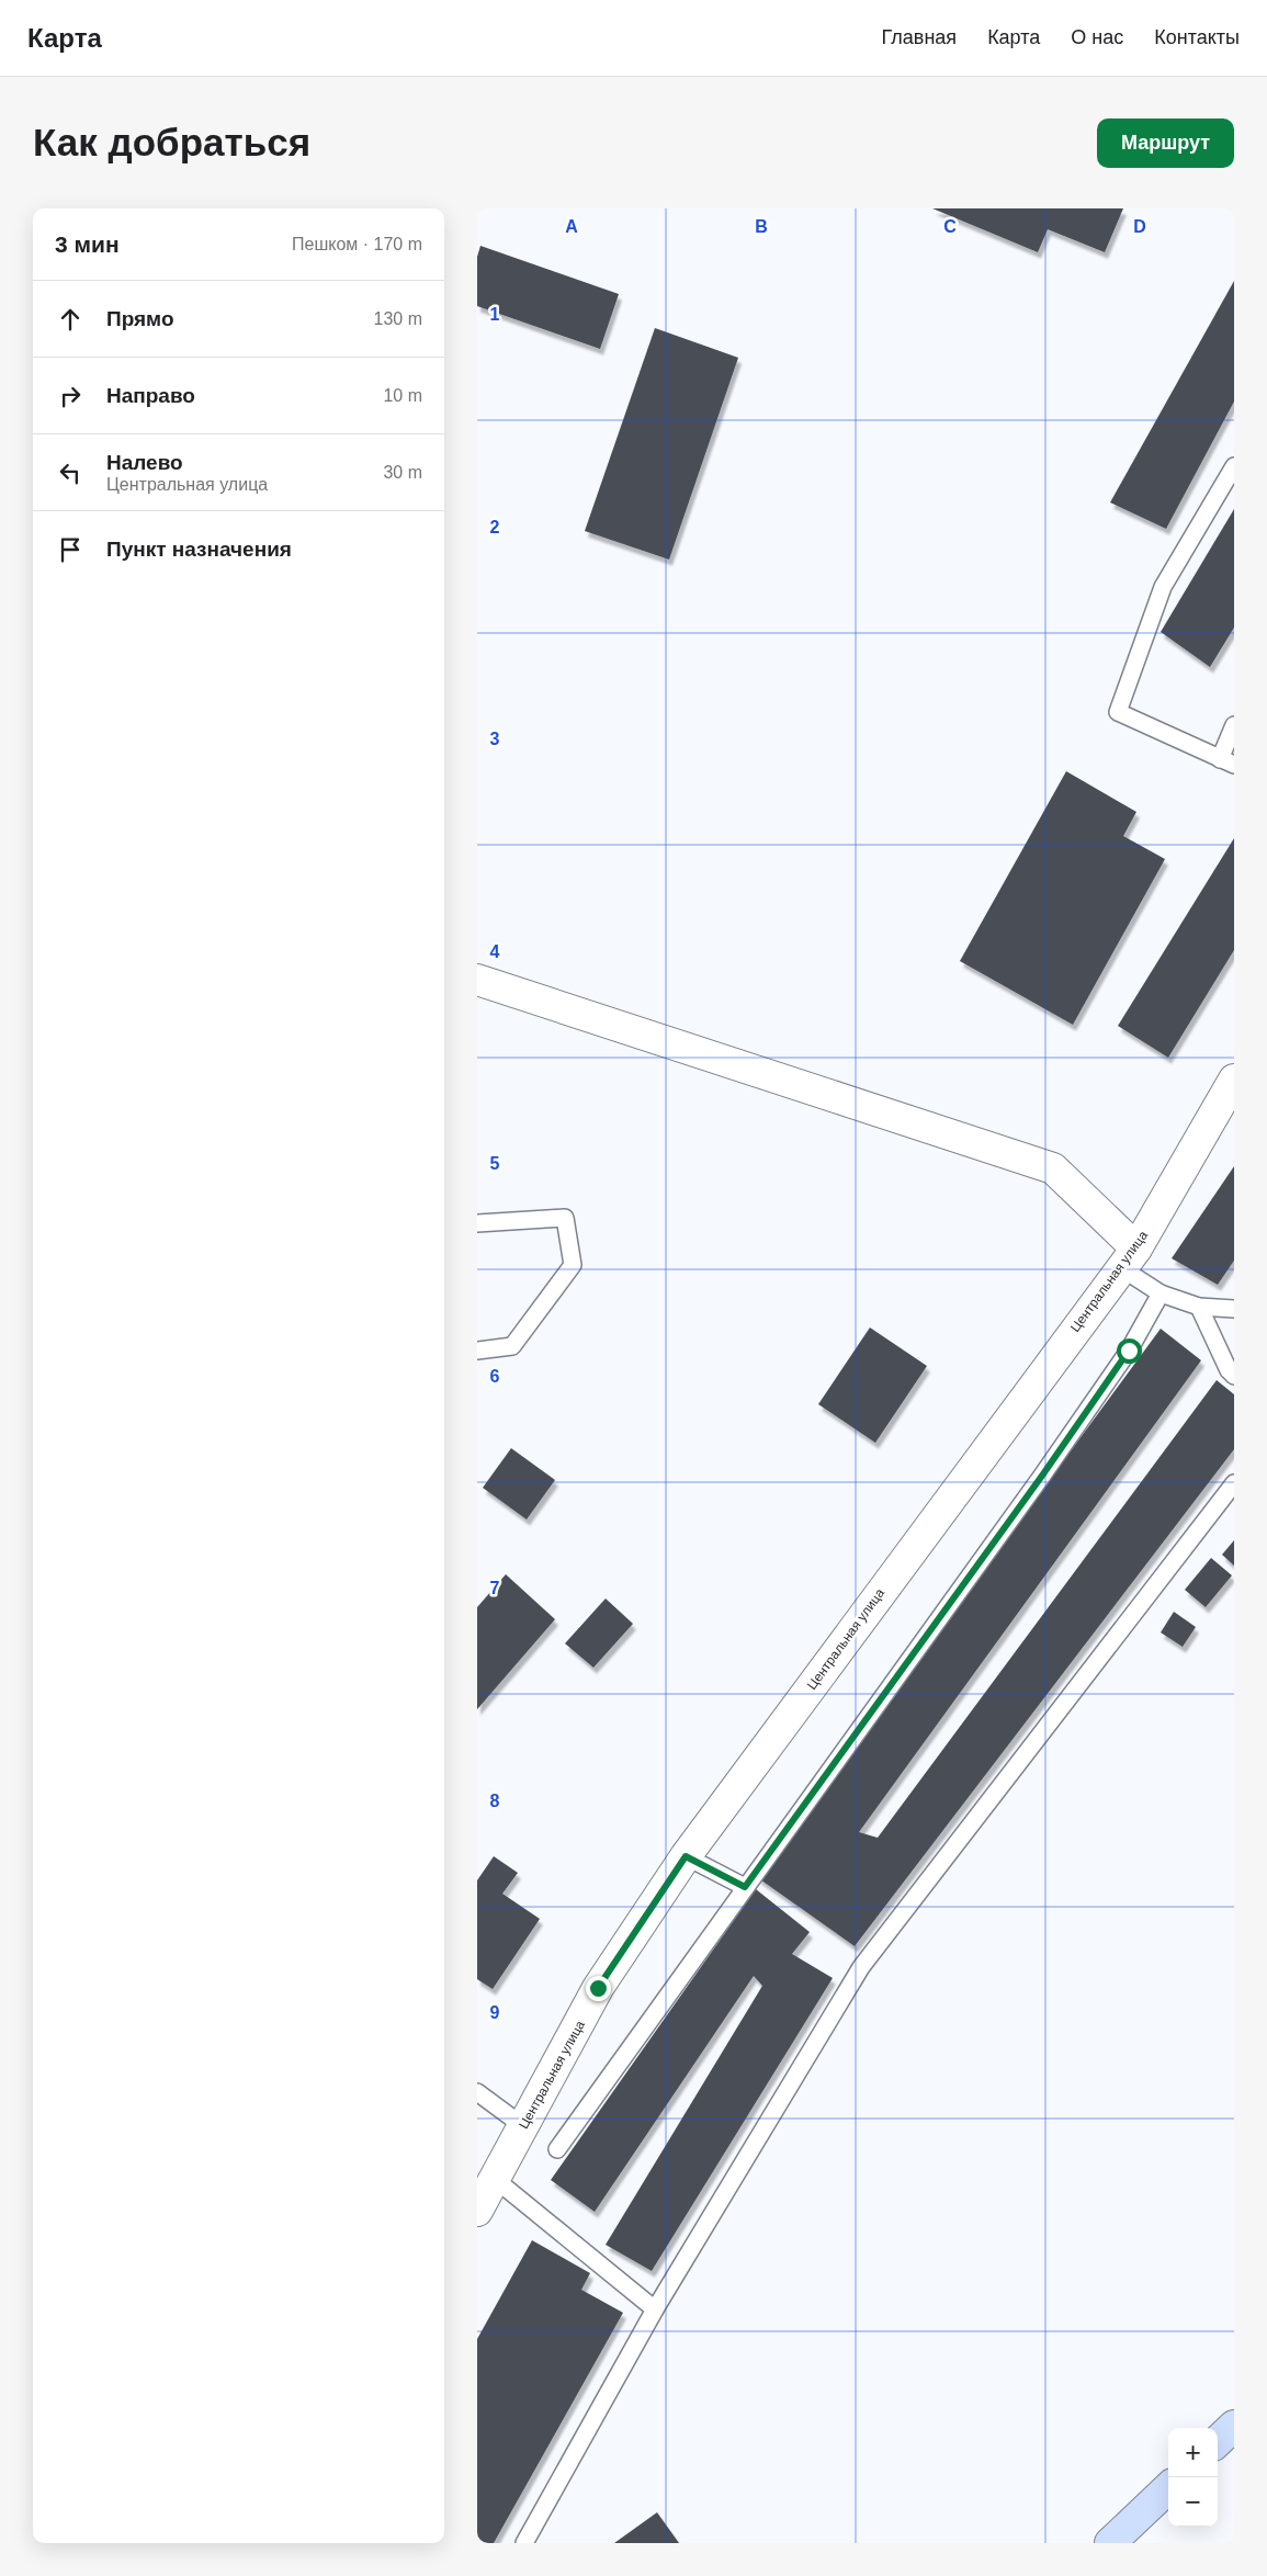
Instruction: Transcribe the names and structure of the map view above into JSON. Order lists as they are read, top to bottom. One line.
{"streets":{"street":["Центральная улица"]},"page":{"header":"Карта","nav":["Главная","Карта","О нас","Контакты"],"buttons":"Маршрут","title":"Как добраться","heading":["3 мин","Пешком · 170 m"],"list":[["Прямо","130 m"],["Направо","10 m"],["Налево","Центральная улица","30 m"],"Пункт назначения"],"map_buttons":["+","−"]},"grid":{"columns":["A","B","C","D"],"rows":["1","2","3","4","5","6","7","8","9"]}}
